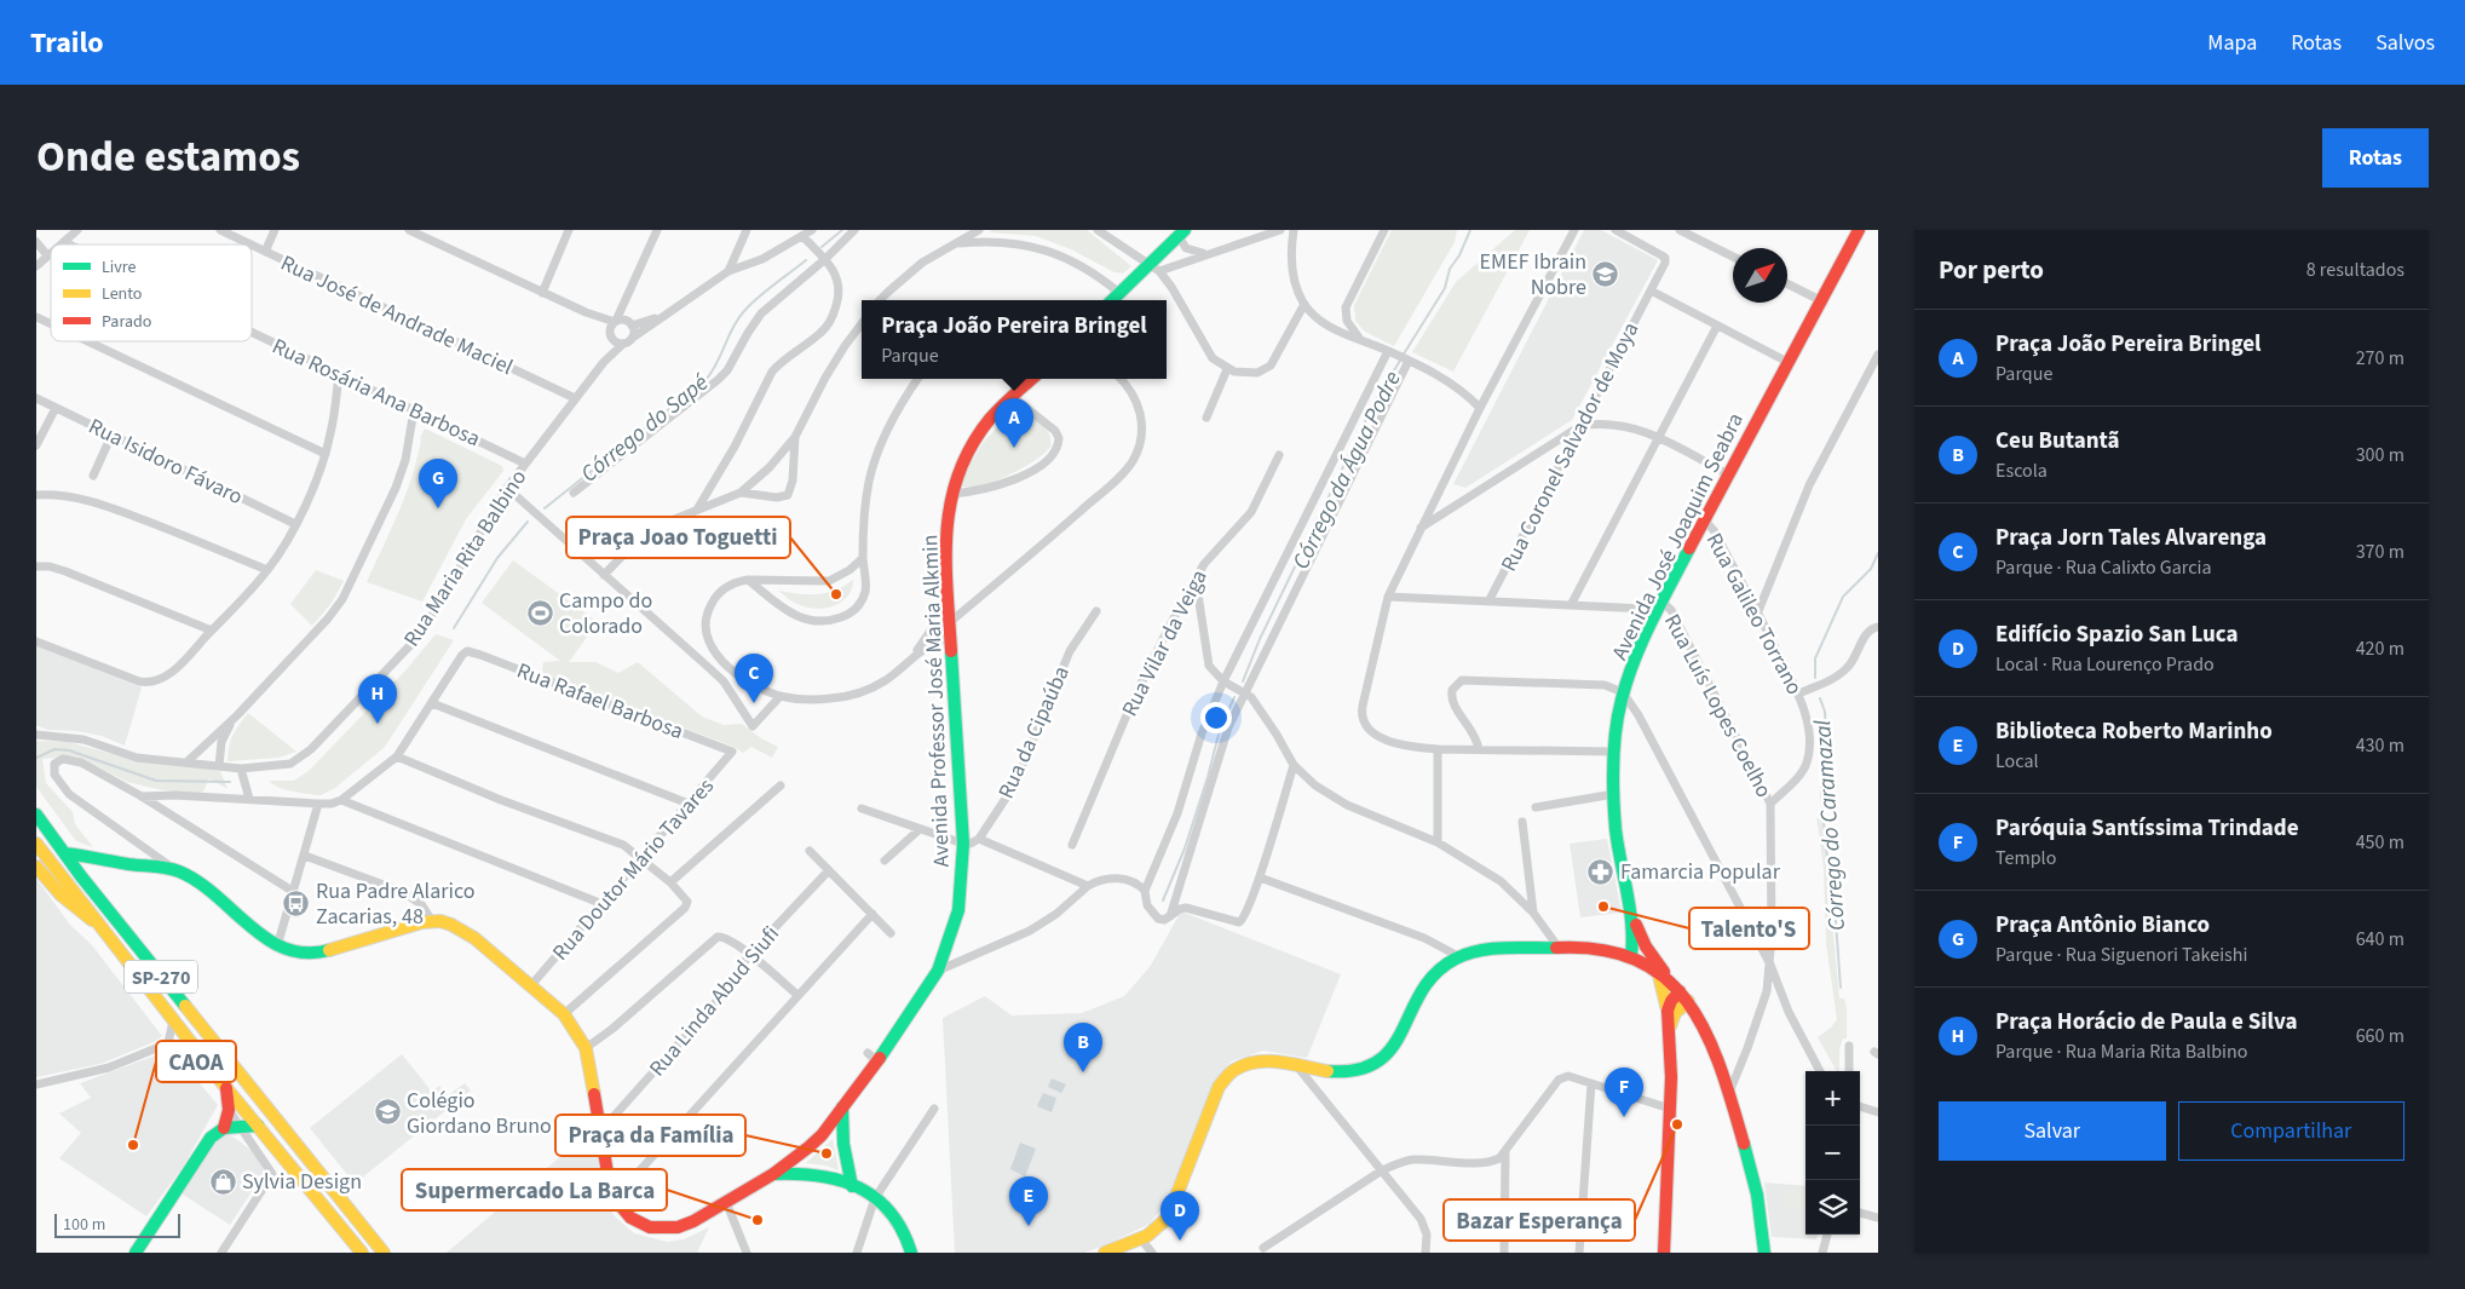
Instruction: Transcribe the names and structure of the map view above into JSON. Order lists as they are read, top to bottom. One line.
{"streets":{"main road":["Avenida José Joaquim Seabra","Avenida Professor José Maria Alkmin","SP-270"],"street":["Rua José de Andrade Maciel","Rua Rosária Ana Barbosa","Rua Coronel Salvador de Moya","Rua Isidoro Fávaro","Rua Maria Rita Balbino","Rua Galileo Torrano","Rua Vilar da Veiga","Rua Rafael Barbosa","Rua Luís Lopes Coelho","Rua da Cipaúba","Rua Doutor Mário Tavares","Rua Linda Abud Siufi"]},"crossings":[["Rua José de Andrade Maciel","Rua Maria Rita Balbino"],["Rua Rosária Ana Barbosa","Rua Maria Rita Balbino"],["Avenida José Joaquim Seabra","Rua Galileo Torrano"],["Avenida José Joaquim Seabra","Rua Luís Lopes Coelho"],["Rua Galileo Torrano","Rua Luís Lopes Coelho"],["Rua Rafael Barbosa","Rua Doutor Mário Tavares"]],"water":["Córrego do Sapé","Córrego da Água Podre","Córrego do Caramazal"],"places":{"school or university":["EMEF Ibrain Nobre","Colégio Giordano Bruno"],"other":["Praça Joao Toguetti","Talento'S","Bazar Esperança","CAOA","Praça da Família","Supermercado La Barca"],"sports":["Campo do Colorado"],"pharmacy":["Famarcia Popular"],"bus stop":["Rua Padre Alarico Zacarias, 48"],"shop":["Sylvia Design"]},"legend":["Livre","Lento","Parado"],"scale_bar":"100 m","north":"top right","page":{"header":"Trailo","nav":["Mapa","Rotas","Salvos"],"title":"Onde estamos","buttons":["Rotas",["Salvar","Compartilhar"]],"heading":["Por perto","8 resultados"],"popup":["Praça João Pereira Bringel","Parque"],"list":[{"mark":"A","name":"Praça João Pereira Bringel","note":"Parque","value":"270 m"},{"mark":"B","name":"Ceu Butantã","note":"Escola","value":"300 m"},{"mark":"C","name":"Praça Jorn Tales Alvarenga","note":"Parque · Rua Calixto Garcia","value":"370 m"},{"mark":"D","name":"Edifício Spazio San Luca","note":"Local · Rua Lourenço Prado","value":"420 m"},{"mark":"E","name":"Biblioteca Roberto Marinho","note":"Local","value":"430 m"},{"mark":"F","name":"Paróquia Santíssima Trindade","note":"Templo","value":"450 m"},{"mark":"G","name":"Praça Antônio Bianco","note":"Parque · Rua Siguenori Takeishi","value":"640 m"},{"mark":"H","name":"Praça Horácio de Paula e Silva","note":"Parque · Rua Maria Rita Balbino","value":"660 m"}],"pins":["A","G","C","H","B","F","E","D"],"map_buttons":["+","−"],"scale":"100 m"}}
